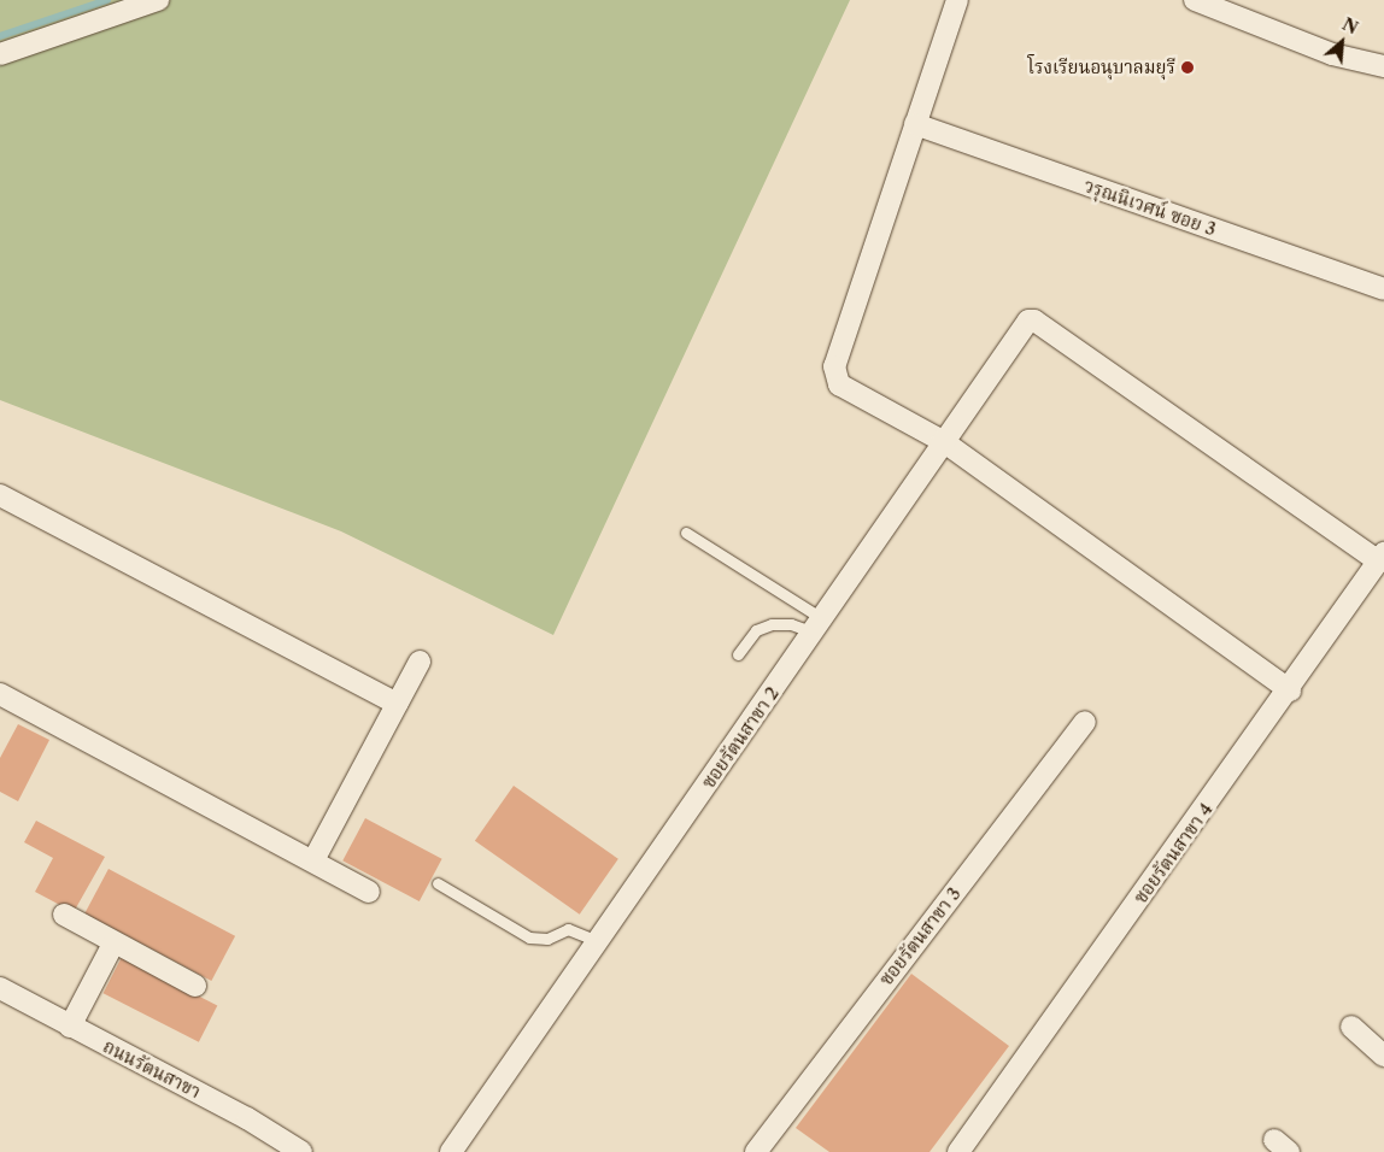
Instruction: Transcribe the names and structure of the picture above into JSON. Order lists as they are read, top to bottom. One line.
{"streets":{"street":["วรุณนิเวศน์ ซอย 3","ซอยรัตนสาขา 2","ซอยรัตนสาขา 4","ซอยรัตนสาขา 3","ถนนรัตนสาขา"]},"crossings":[["ซอยรัตนสาขา 2","ซอยรัตนสาขา 4"]],"places":["โรงเรียนอนุบาลมยุรี"],"north":"top right"}
